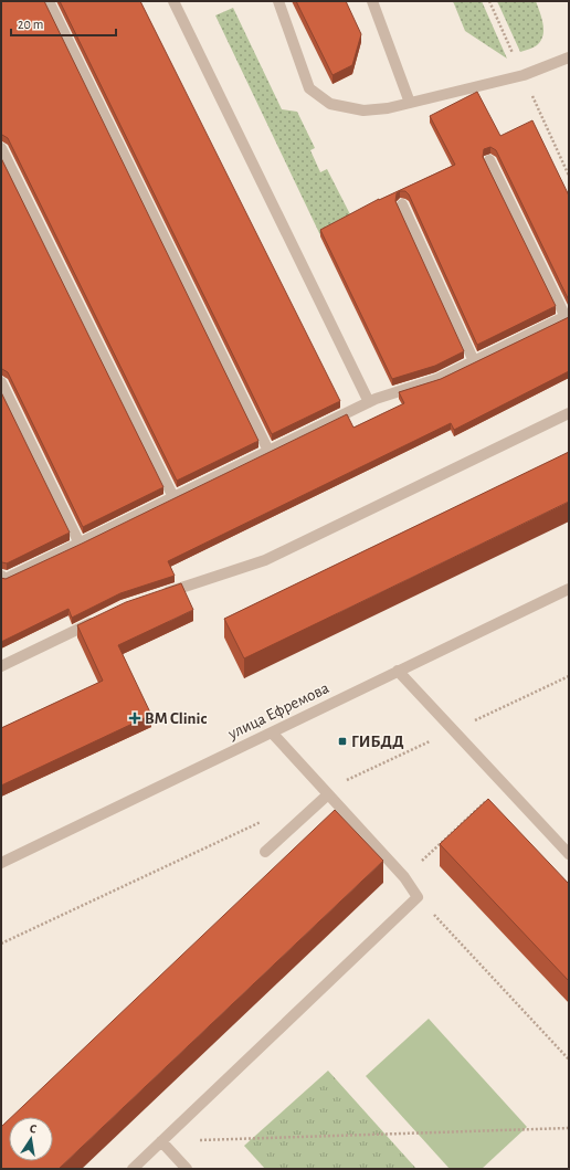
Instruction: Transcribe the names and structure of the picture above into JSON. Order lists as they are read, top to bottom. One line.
{"streets":{"street":["улица Ефремова"]},"places":{"health":["BM Clinic"],"transit":["ГИБДД"]},"scale_bar":"20 m","north":"top"}
